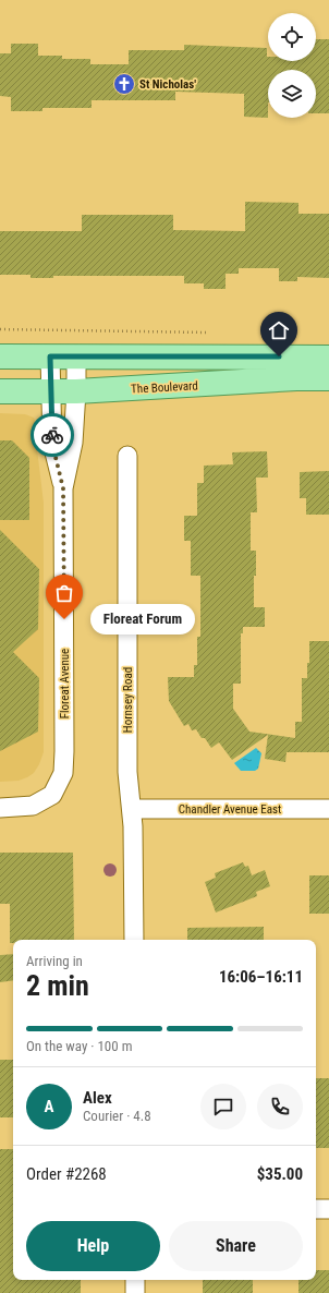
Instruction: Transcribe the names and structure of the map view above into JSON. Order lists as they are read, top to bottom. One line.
{"streets":{"main road":["The Boulevard"],"street":["Floreat Avenue","Hornsey Road","Chandler Avenue East"]},"crossings":[["The Boulevard","Floreat Avenue"],["Hornsey Road","Chandler Avenue East"]],"places":{"church":["St Nicholas'"],"other":["Floreat Forum"]},"page":{"bubble":"Floreat Forum","heading":["2 min","Arriving in","16:06–16:11"],"panel":["Alex","Courier · 4.8","Order #2268","$35.00"],"bar":"On the way · 100 m","round":"A","buttons":["Help","Share"]}}
